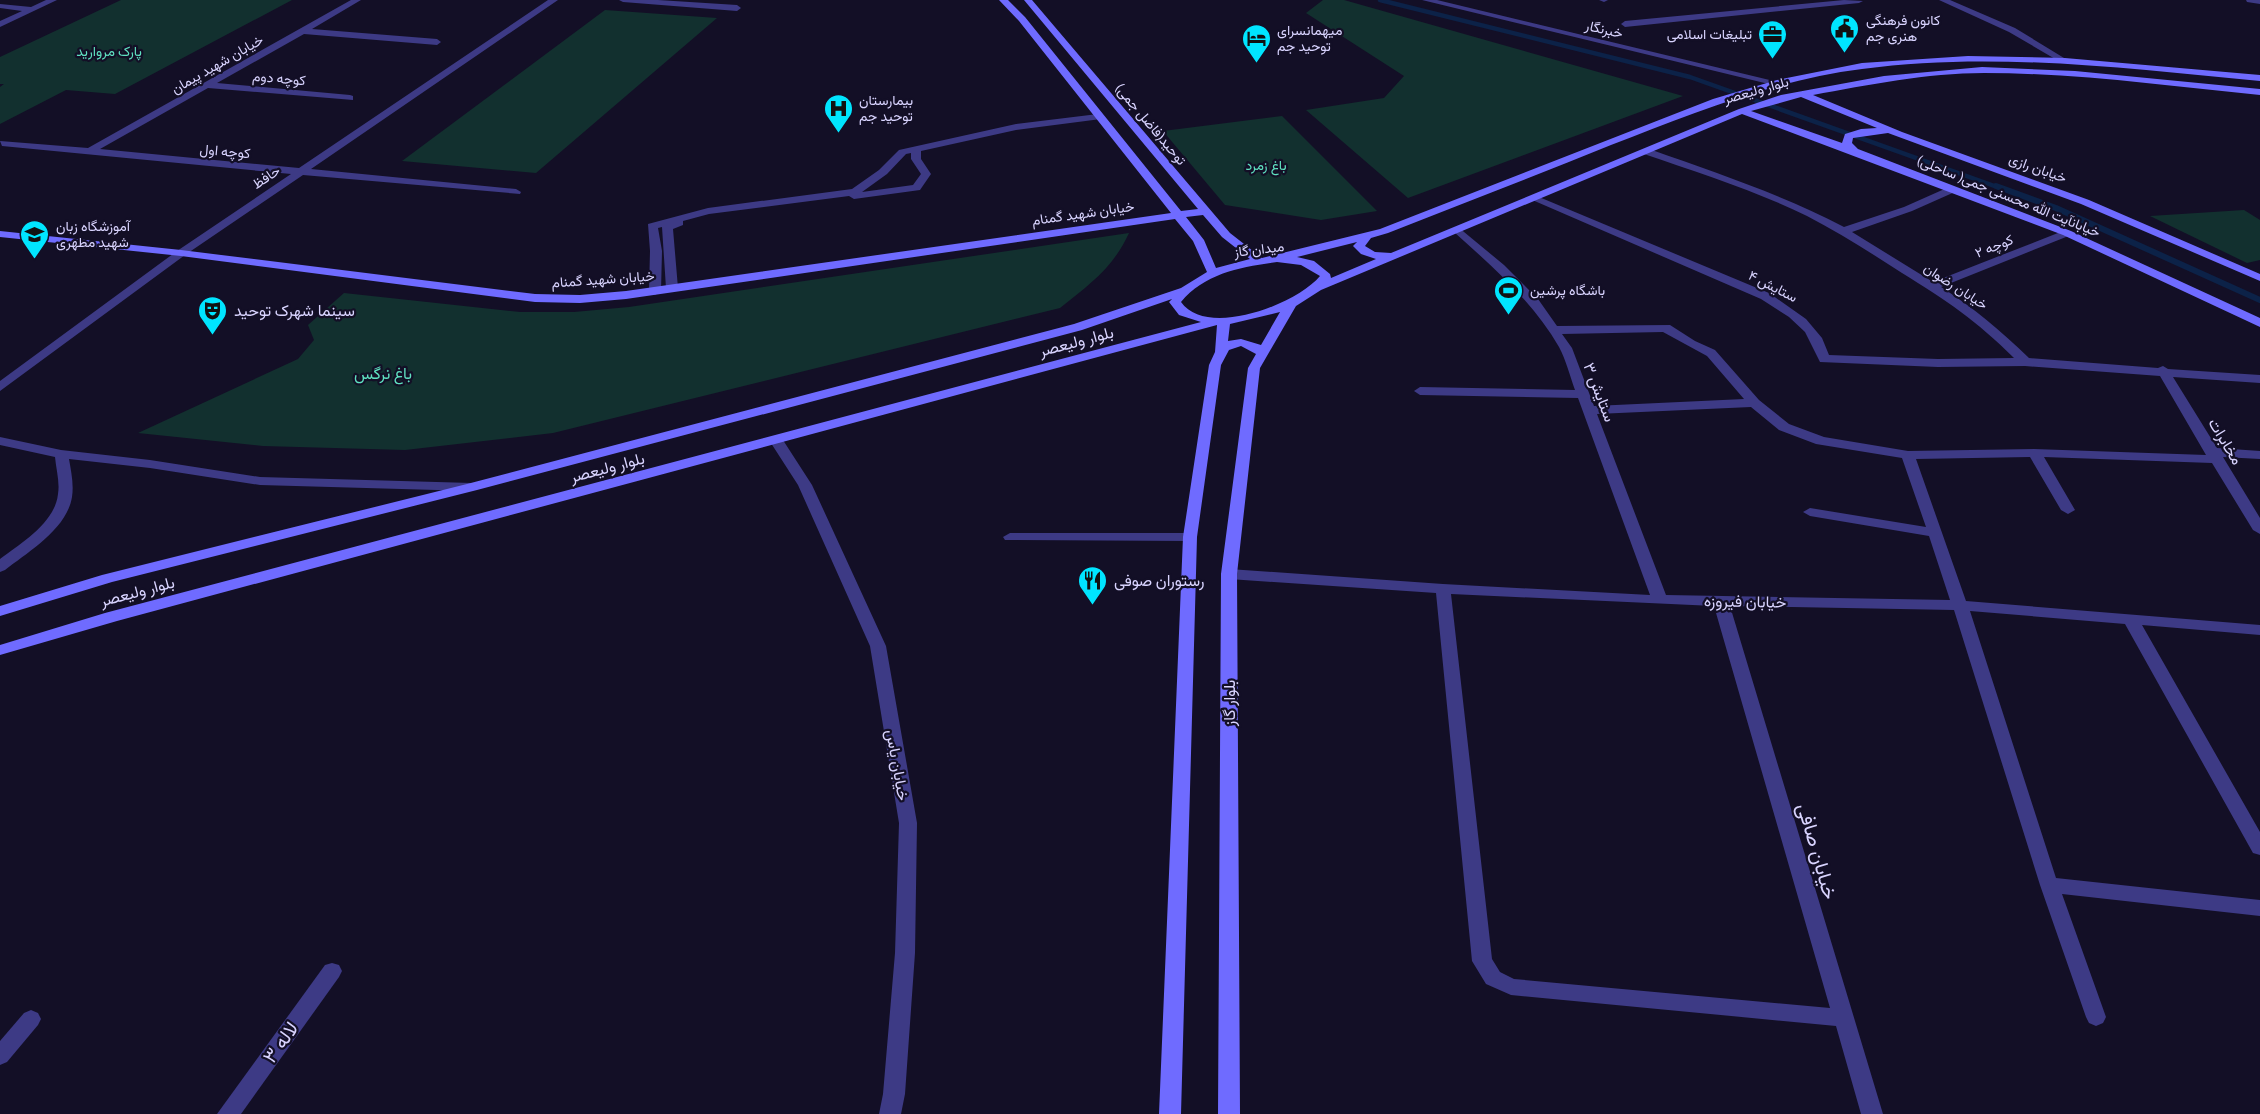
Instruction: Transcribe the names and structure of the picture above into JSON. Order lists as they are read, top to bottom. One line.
{"streets":{"main road":["بلوار ولیعصر","توحید(فاضل جمی)","خیابان رازی","خیابانآیت الله محسنی جمی( ساحلی)","خیابان شهید گمنام","میدان گاز","بلوار گاز"],"street":["خبرنگار","خیابان شهید پیمان","کوچه دوم","کوچه اول","حافظ","کوچه ۲","ستایش ۴","خیابان رضوان","ستایش ۳","مخابرات","خیابان فیروزه","خیابان یاس","خیابان صافی","لاله ۳"]},"crossings":[["خبرنگار","بلوار ولیعصر"],["خیابان شهید پیمان","کوچه دوم"],["خیابان شهید پیمان","کوچه اول"],["بلوار ولیعصر","خیابان رازی"],["بلوار ولیعصر","خیابانآیت الله محسنی جمی( ساحلی)"],["بلوار ولیعصر","میدان گاز"],["بلوار ولیعصر","ستایش ۴"],["بلوار ولیعصر","خیابان رضوان"],["بلوار ولیعصر","ستایش ۳"],["بلوار ولیعصر","خیابان یاس"],["توحید(فاضل جمی)","خیابان شهید گمنام"],["توحید(فاضل جمی)","میدان گاز"],["کوچه اول","حافظ"],["حافظ","خیابان شهید گمنام"],["خیابانآیت الله محسنی جمی( ساحلی)","کوچه ۲"],["کوچه ۲","خیابان رضوان"],["ستایش ۴","خیابان رضوان"],["ستایش ۳","خیابان فیروزه"],["خیابان فیروزه","بلوار گاز"],["خیابان فیروزه","خیابان صافی"]],"parks":["پارک مروارید","باغ زمرد","باغ نرگس"],"places":{"public building":["کانون فرهنگی هنری جم"],"office":["تبلیغات اسلامی"],"hotel":["میهمانسرای توحید جم"],"hospital":["بیمارستان توحید جم"],"school or university":["آموزشگاه زبان شهید مطهری"],"sports":["باشگاه پرشین"],"theatre":["سینما شهرک توحید"],"restaurant":["رستوران صوفی"]}}
